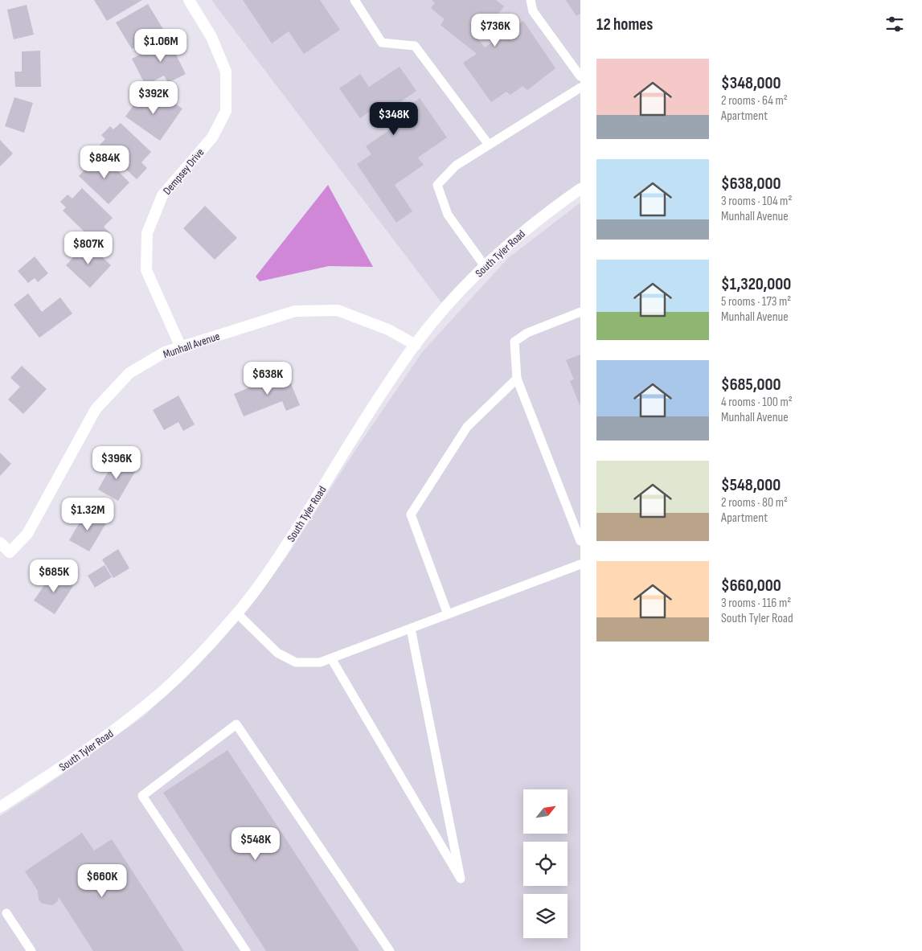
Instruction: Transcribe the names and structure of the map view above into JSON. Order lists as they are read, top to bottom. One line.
{"streets":{"street":["Dempsey Drive","South Tyler Road","Munhall Avenue"]},"crossings":[["Dempsey Drive","Munhall Avenue"],["South Tyler Road","Munhall Avenue"]],"north":"top right","page":{"heading":"12 homes","price":["$736K","$1.06M","$392K","$348K","$884K","$807K","$638K","$396K","$1.32M","$685K","$548K","$660K"],"list":[{"name":"$348,000","note":"2 rooms · 64 m² · Apartment"},{"name":"$638,000","note":"3 rooms · 104 m² · Munhall Avenue"},{"name":"$1,320,000","note":"5 rooms · 173 m² · Munhall Avenue"},{"name":"$685,000","note":"4 rooms · 100 m² · Munhall Avenue"},{"name":"$548,000","note":"2 rooms · 80 m² · Apartment"},{"name":"$660,000","note":"3 rooms · 116 m² · South Tyler Road"}]}}
